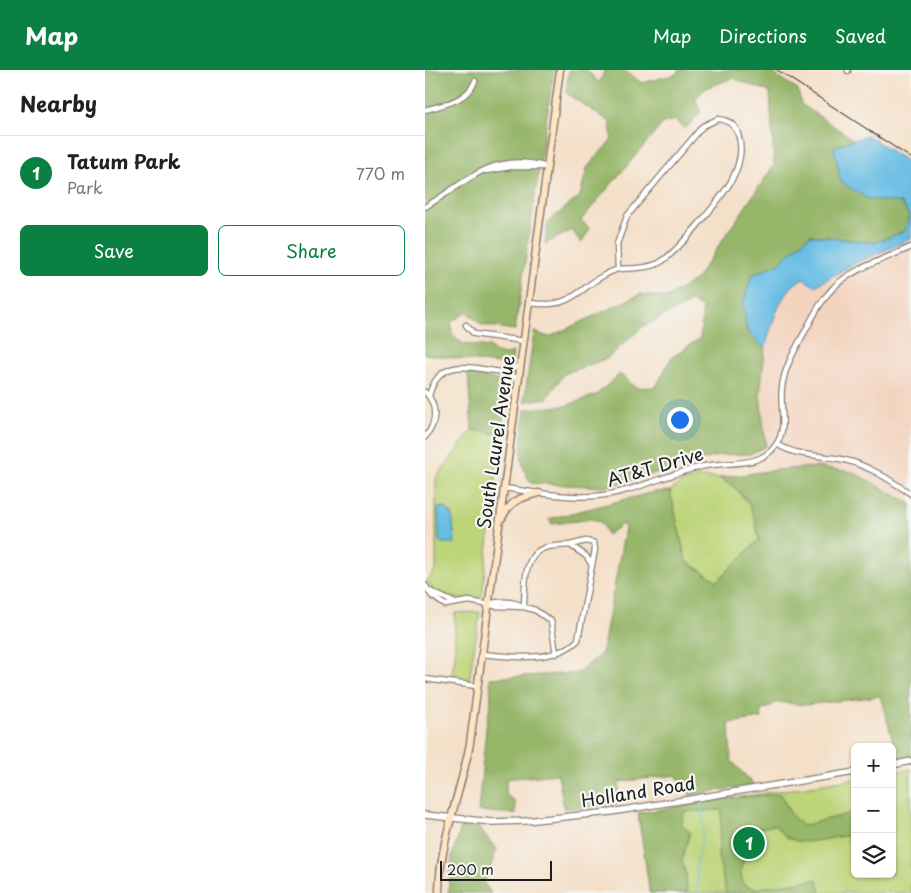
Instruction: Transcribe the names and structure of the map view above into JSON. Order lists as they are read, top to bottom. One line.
{"streets":{"main road":["South Laurel Avenue"],"street":["AT&T Drive","Holland Road"]},"crossings":[["South Laurel Avenue","AT&T Drive"],["South Laurel Avenue","Holland Road"]],"scale_bar":"200 m","page":{"header":"Map","nav":["Map","Directions","Saved"],"heading":"Nearby","list":[{"mark":"1","name":"Tatum Park","note":"Park","value":"770 m"}],"buttons":["Save","Share"],"map_buttons":["+","−"],"pins":"1","scale":"200 m"}}
